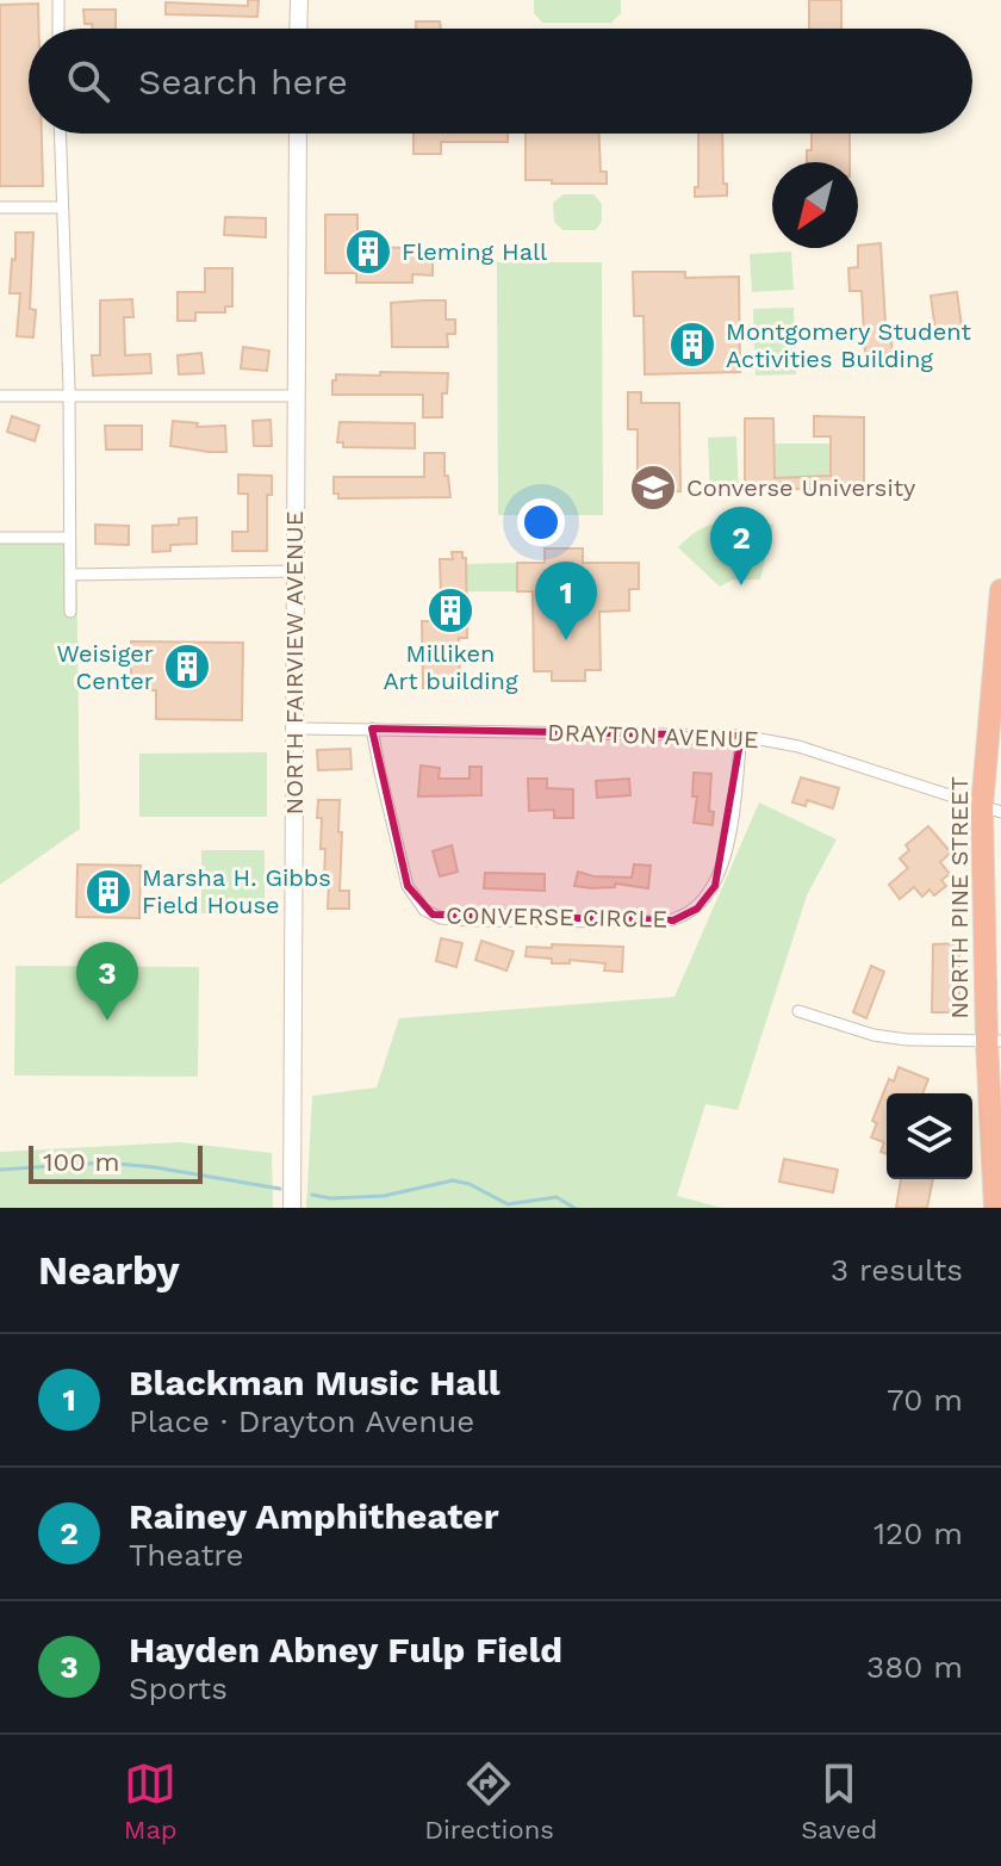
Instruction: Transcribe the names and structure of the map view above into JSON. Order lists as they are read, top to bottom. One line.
{"streets":{"highway":["NORTH PINE STREET"],"street":["NORTH FAIRVIEW AVENUE","DRAYTON AVENUE","CONVERSE CIRCLE"]},"crossings":[["NORTH FAIRVIEW AVENUE","DRAYTON AVENUE"],["DRAYTON AVENUE","NORTH PINE STREET"],["DRAYTON AVENUE","CONVERSE CIRCLE"]],"places":{"building":["Fleming Hall","Montgomery Student Activities Building","Milliken Art building","Weisiger Center","Marsha H. Gibbs Field House"],"school or university":["Converse University"]},"scale_bar":"100 m","north":"bottom left","page":{"search":"Search here","pins":["2","1","3"],"scale":"100 m","heading":["Nearby","3 results"],"list":[{"mark":"1","name":"Blackman Music Hall","note":"Place · Drayton Avenue","value":"70 m"},{"mark":"2","name":"Rainey Amphitheater","note":"Theatre","value":"120 m"},{"mark":"3","name":"Hayden Abney Fulp Field","note":"Sports","value":"380 m"}],"nav":["Map","Directions","Saved"]}}
